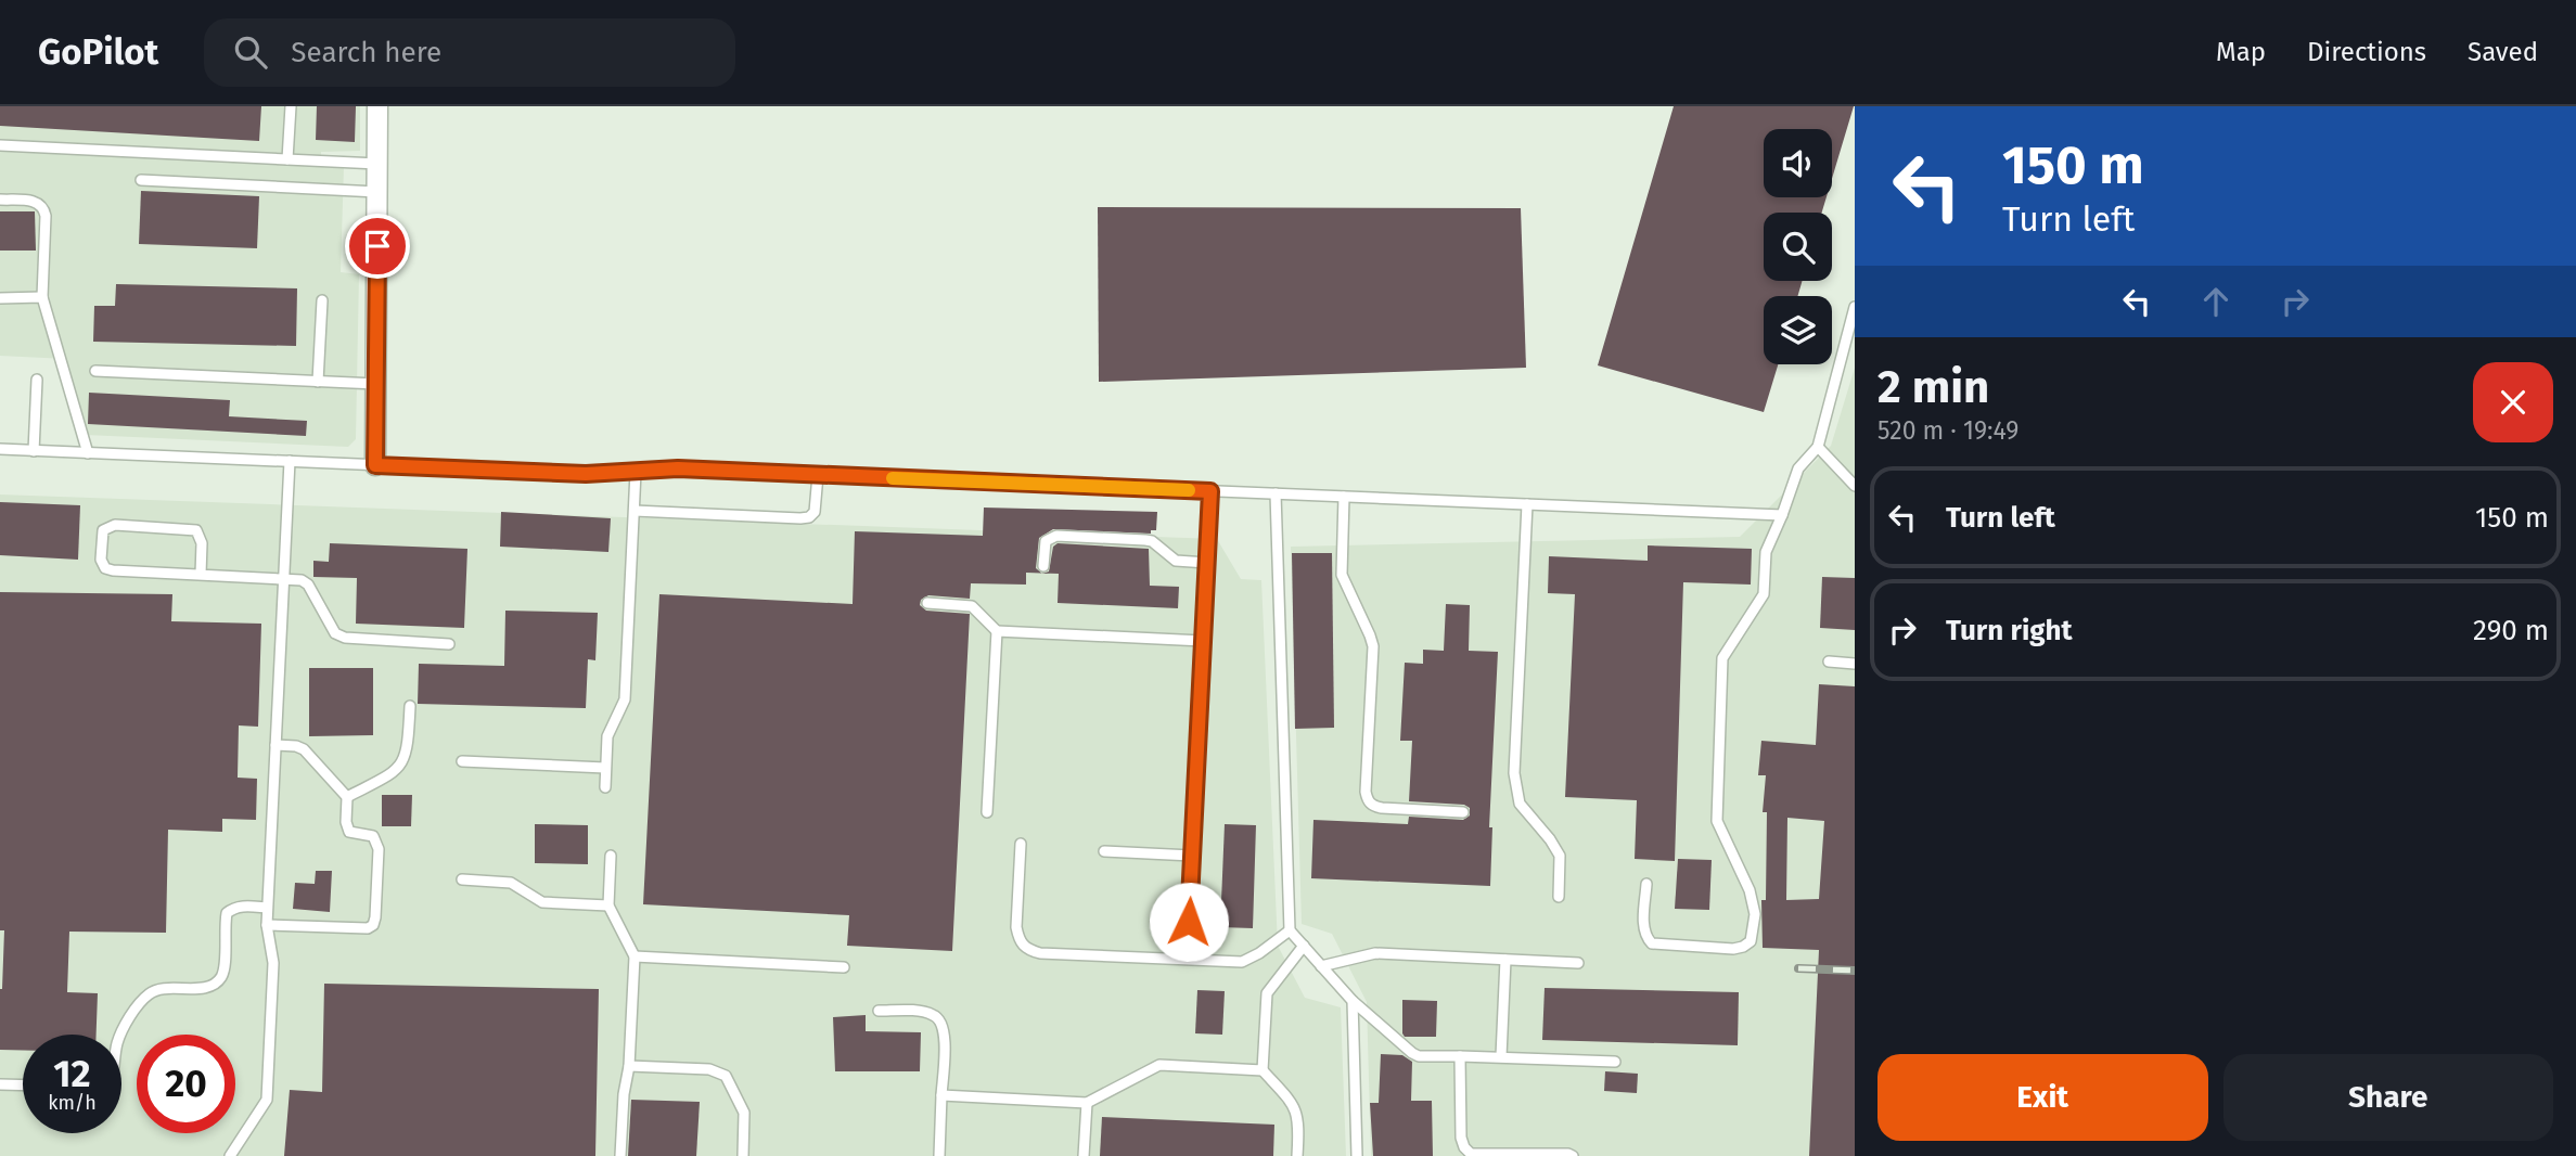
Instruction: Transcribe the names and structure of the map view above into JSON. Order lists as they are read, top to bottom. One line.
{"page":{"header":"GoPilot","search":"Search here","nav":["Map","Directions","Saved"],"turn":["150 m","Turn left"],"heading":["2 min","520 m · 19:49"],"list":[{"name":"Turn left","value":"150 m"},{"name":"Turn right","value":"290 m"}],"speed":"12 km/h","limit":"20","buttons":["Exit","Share"]}}
